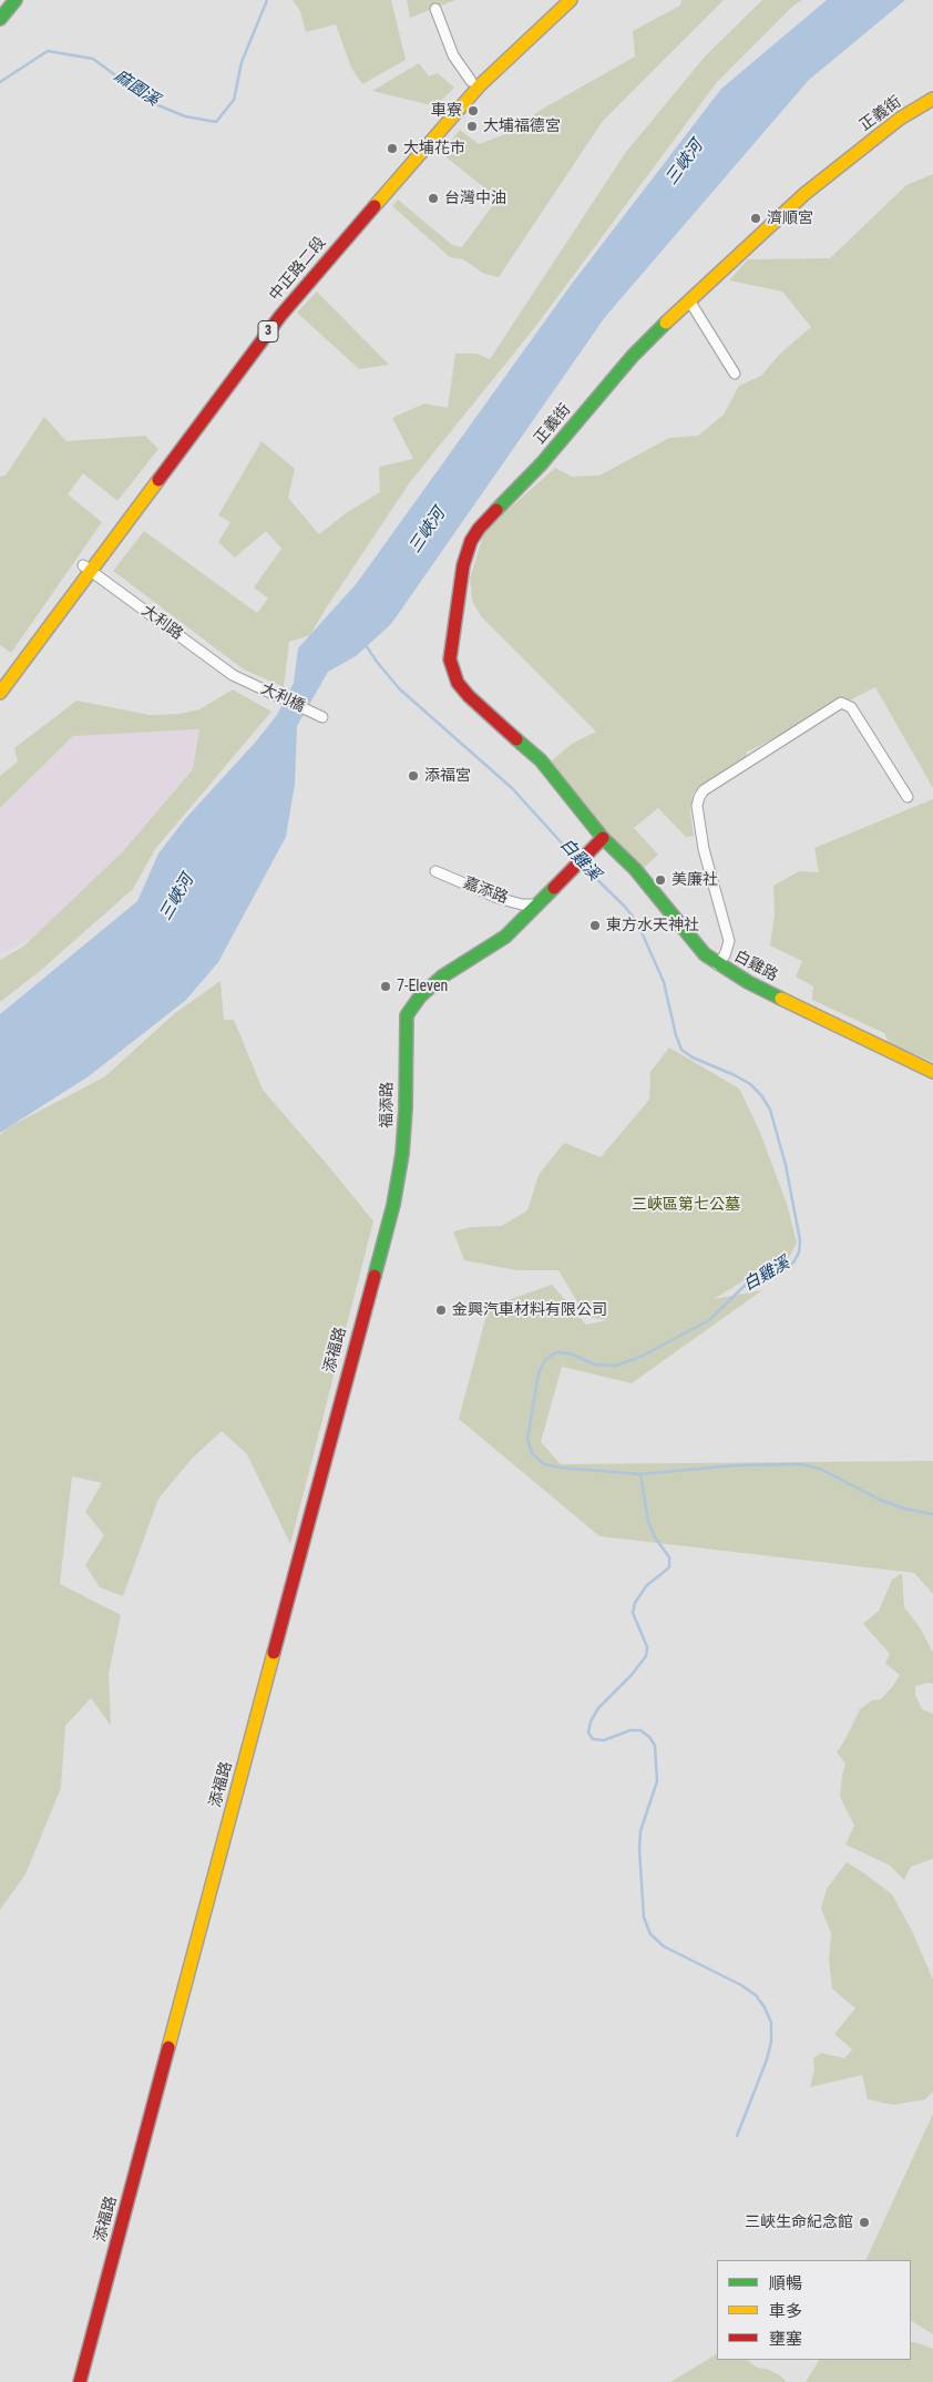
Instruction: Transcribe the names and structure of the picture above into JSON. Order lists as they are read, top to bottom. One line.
{"streets":{"street":["正義街","中正路二段","3","大利路","大利橋","嘉添路","白雞路","福添路","添福路"]},"crossings":[["正義街","白雞路"],["中正路二段","大利路"],["大利路","大利橋"],["嘉添路","福添路"],["福添路","添福路"]],"water":["麻園溪","三峽河","白雞溪"],"parks":["三峽區第七公墓"],"places":["車寮","大埔福德宮","大埔花市","台灣中油","濟順宮","添福宮","美廉社","東方水天神社","7-Eleven","金興汽車材料有限公司","三峽生命紀念館"],"legend":["順暢","車多","壅塞"]}
